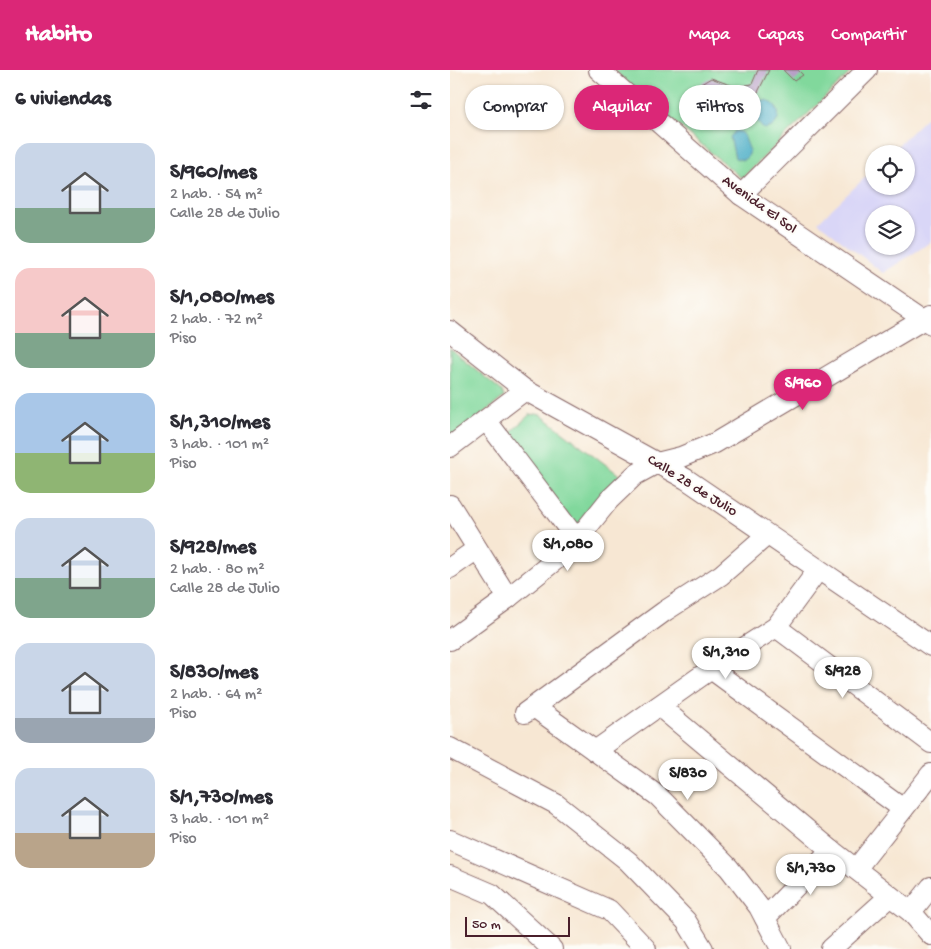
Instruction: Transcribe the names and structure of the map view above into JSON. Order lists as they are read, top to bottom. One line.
{"streets":{"street":["Avenida El Sol","Calle 28 de Julio"]},"scale_bar":"50 m","page":{"header":"Habito","nav":["Mapa","Capas","Compartir"],"heading":"6 viviendas","chip":["Comprar","Alquilar","Filtros"],"list":[{"name":"S/960/mes","note":"2 hab. · 54 m² · Calle 28 de Julio"},{"name":"S/1,080/mes","note":"2 hab. · 72 m² · Piso"},{"name":"S/1,310/mes","note":"3 hab. · 101 m² · Piso"},{"name":"S/928/mes","note":"2 hab. · 80 m² · Calle 28 de Julio"},{"name":"S/830/mes","note":"2 hab. · 64 m² · Piso"},{"name":"S/1,730/mes","note":"3 hab. · 101 m² · Piso"}],"price":["S/960","S/1,080","S/1,310","S/928","S/830","S/1,730"],"scale":"50 m"}}
